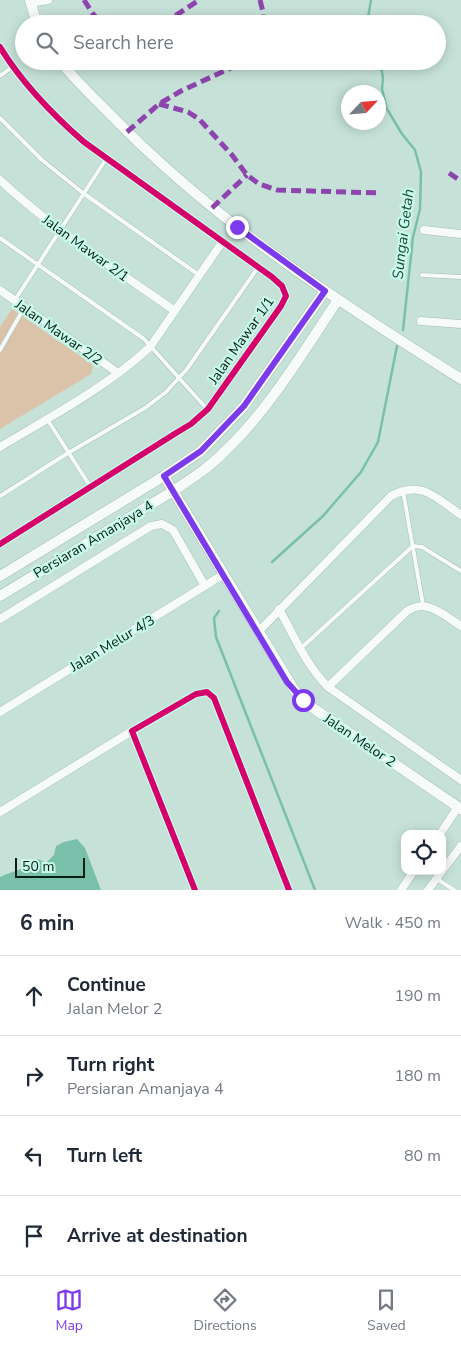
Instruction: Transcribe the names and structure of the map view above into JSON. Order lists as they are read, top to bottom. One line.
{"streets":{"street":["Jalan Mawar 2/1","Jalan Mawar 2/2","Jalan Mawar 1/1","Persiaran Amanjaya 4","Jalan Melur 4/3","Jalan Melor 2"]},"crossings":[["Persiaran Amanjaya 4","Jalan Melor 2"],["Jalan Melur 4/3","Jalan Melor 2"]],"water":["Sungai Getah"],"scale_bar":"50 m","north":"top right","page":{"search":"Search here","scale":"50 m","heading":["6 min","Walk · 450 m"],"list":[["Continue","Jalan Melor 2","190 m"],["Turn right","Persiaran Amanjaya 4","180 m"],["Turn left","80 m"],"Arrive at destination"],"nav":["Map","Directions","Saved"]}}
